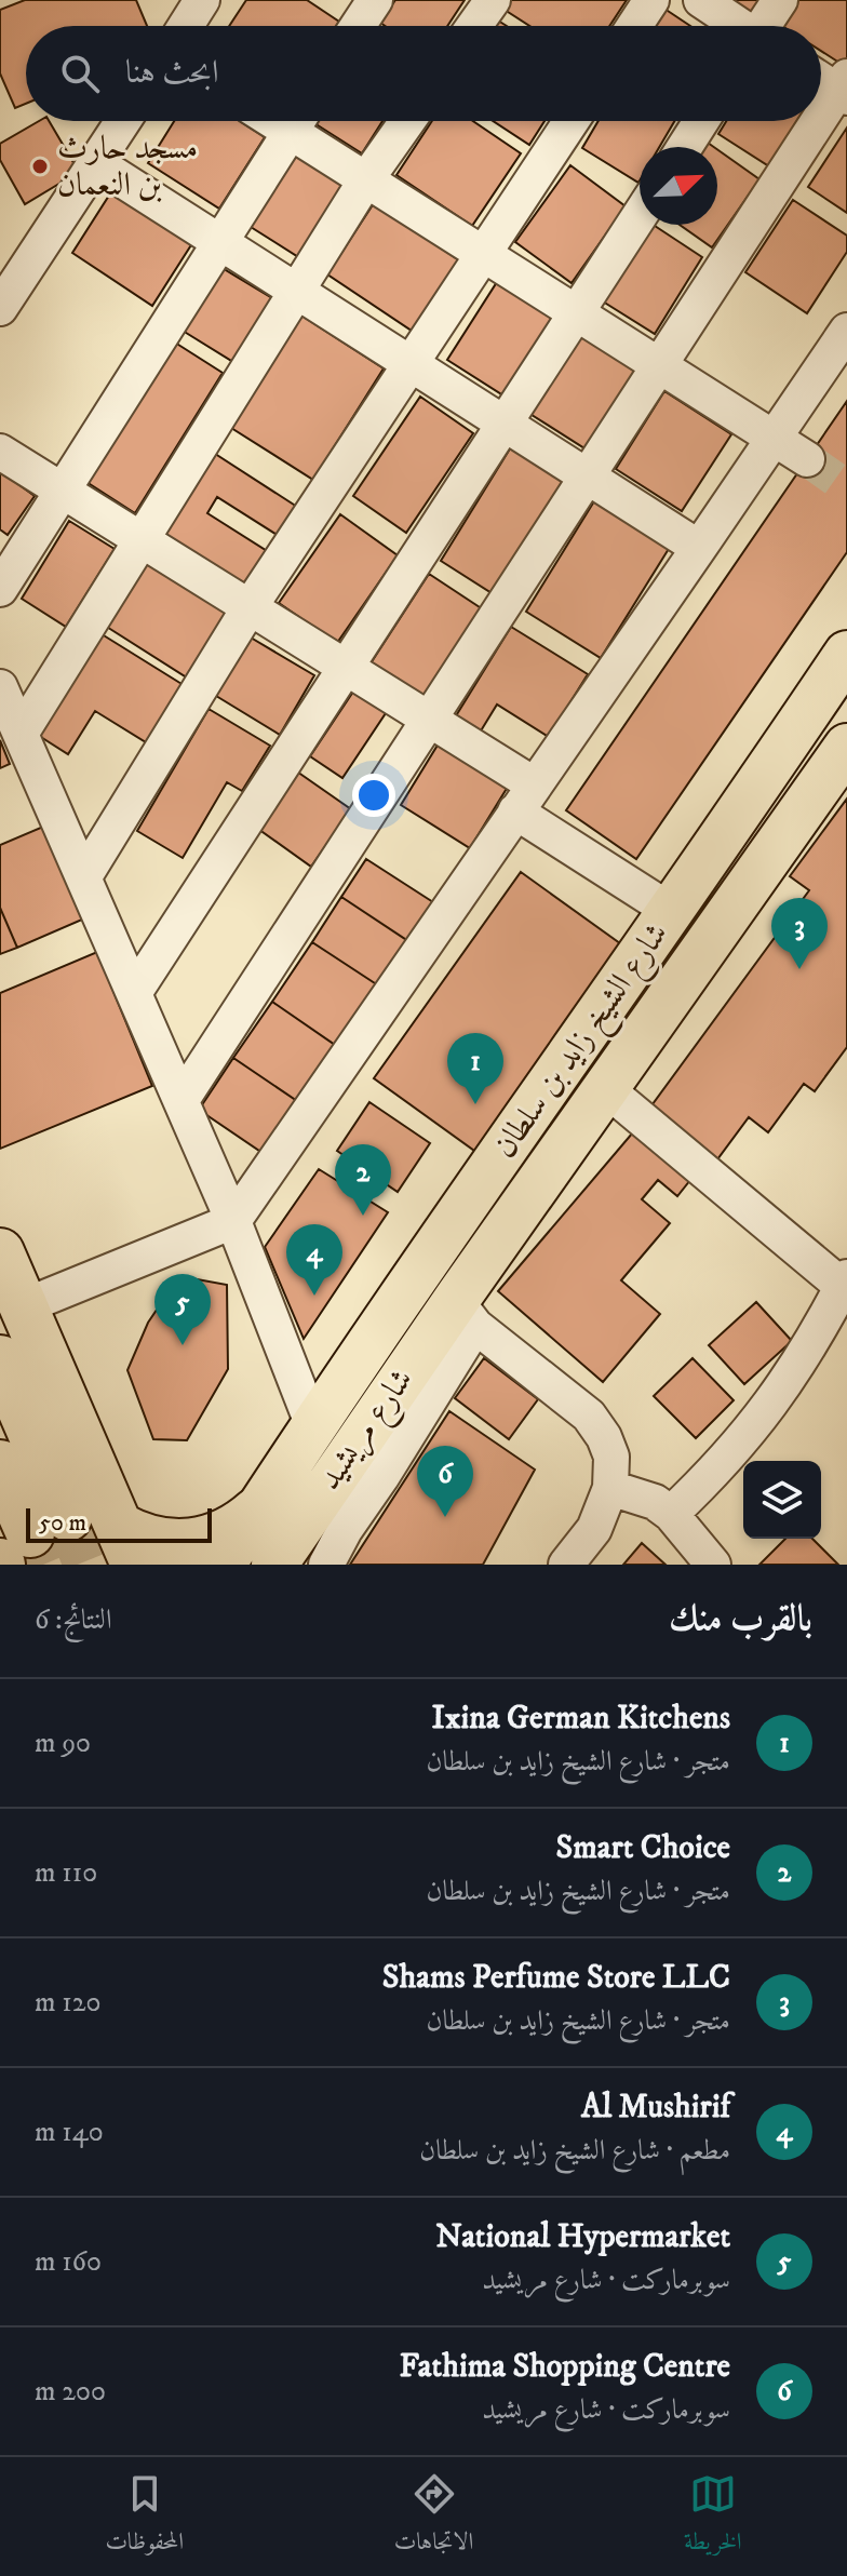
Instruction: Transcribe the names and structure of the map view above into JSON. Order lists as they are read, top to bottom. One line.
{"streets":{"main road":["شارع الشيخ زايد بن سلطان","شارع مريشيد"]},"crossings":[["شارع الشيخ زايد بن سلطان","شارع مريشيد"]],"places":["مسجد حارث بن النعمان"],"scale_bar":"50 m","north":"top right","page":{"search":"ابحث هنا","pins":["3","1","2","4","5","6"],"scale":"50 m","heading":["بالقرب منك","النتائج: 6"],"list":[{"mark":"1","name":"Ixina German Kitchens","note":"متجر · شارع الشيخ زايد بن سلطان","value":"90 m"},{"mark":"2","name":"Smart Choice","note":"متجر · شارع الشيخ زايد بن سلطان","value":"110 m"},{"mark":"3","name":"Shams Perfume Store LLC","note":"متجر · شارع الشيخ زايد بن سلطان","value":"120 m"},{"mark":"4","name":"Al Mushirif","note":"مطعم · شارع الشيخ زايد بن سلطان","value":"140 m"},{"mark":"5","name":"National Hypermarket","note":"سوبرماركت · شارع مريشيد","value":"160 m"},{"mark":"6","name":"Fathima Shopping Centre","note":"سوبرماركت · شارع مريشيد","value":"200 m"}],"nav":["الخريطة","الاتجاهات","المحفوظات"]}}
